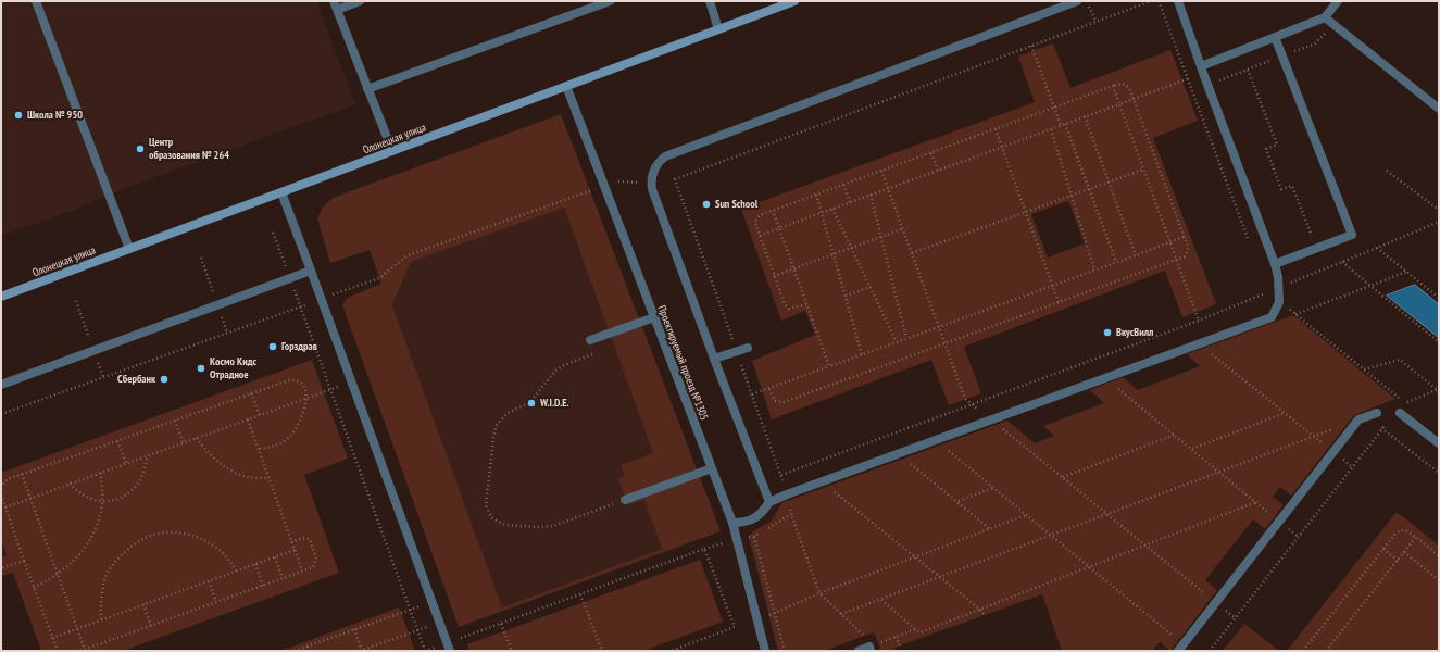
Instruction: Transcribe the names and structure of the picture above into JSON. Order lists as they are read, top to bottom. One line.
{"streets":{"street":["Олонецкая улица","Проектируемый проезд №1305"]},"crossings":[["Олонецкая улица","Проектируемый проезд №1305"]],"places":["Школа № 950","Центр образования № 264","Sun School","ВкусВилл","Горздрав","Космо Кидс Отрадное","Сбербанк","W.I.D.E."]}
